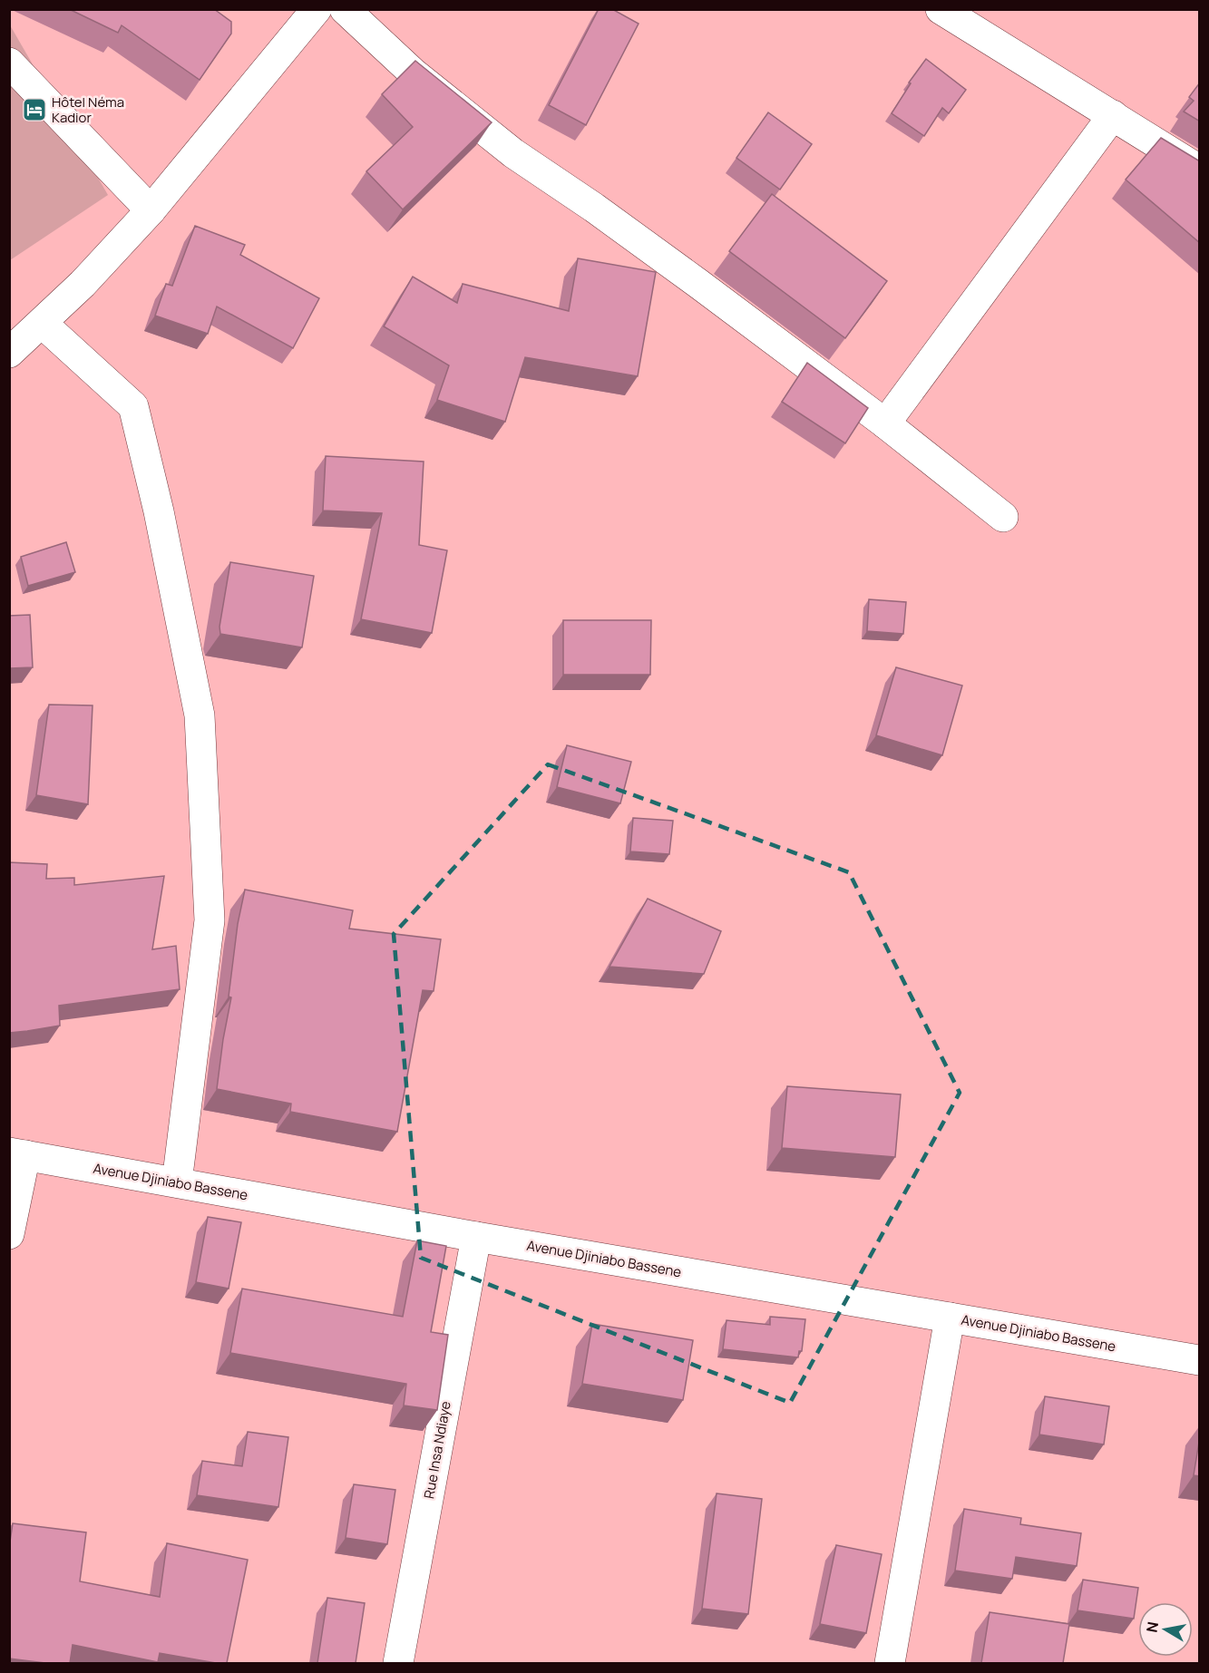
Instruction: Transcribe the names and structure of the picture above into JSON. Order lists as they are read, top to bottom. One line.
{"streets":{"street":["Avenue Djiniabo Bassene","Rue Insa Ndiaye"]},"crossings":[["Avenue Djiniabo Bassene","Rue Insa Ndiaye"]],"places":{"hotel":["Hôtel Néma Kadior"]},"north":"left"}
